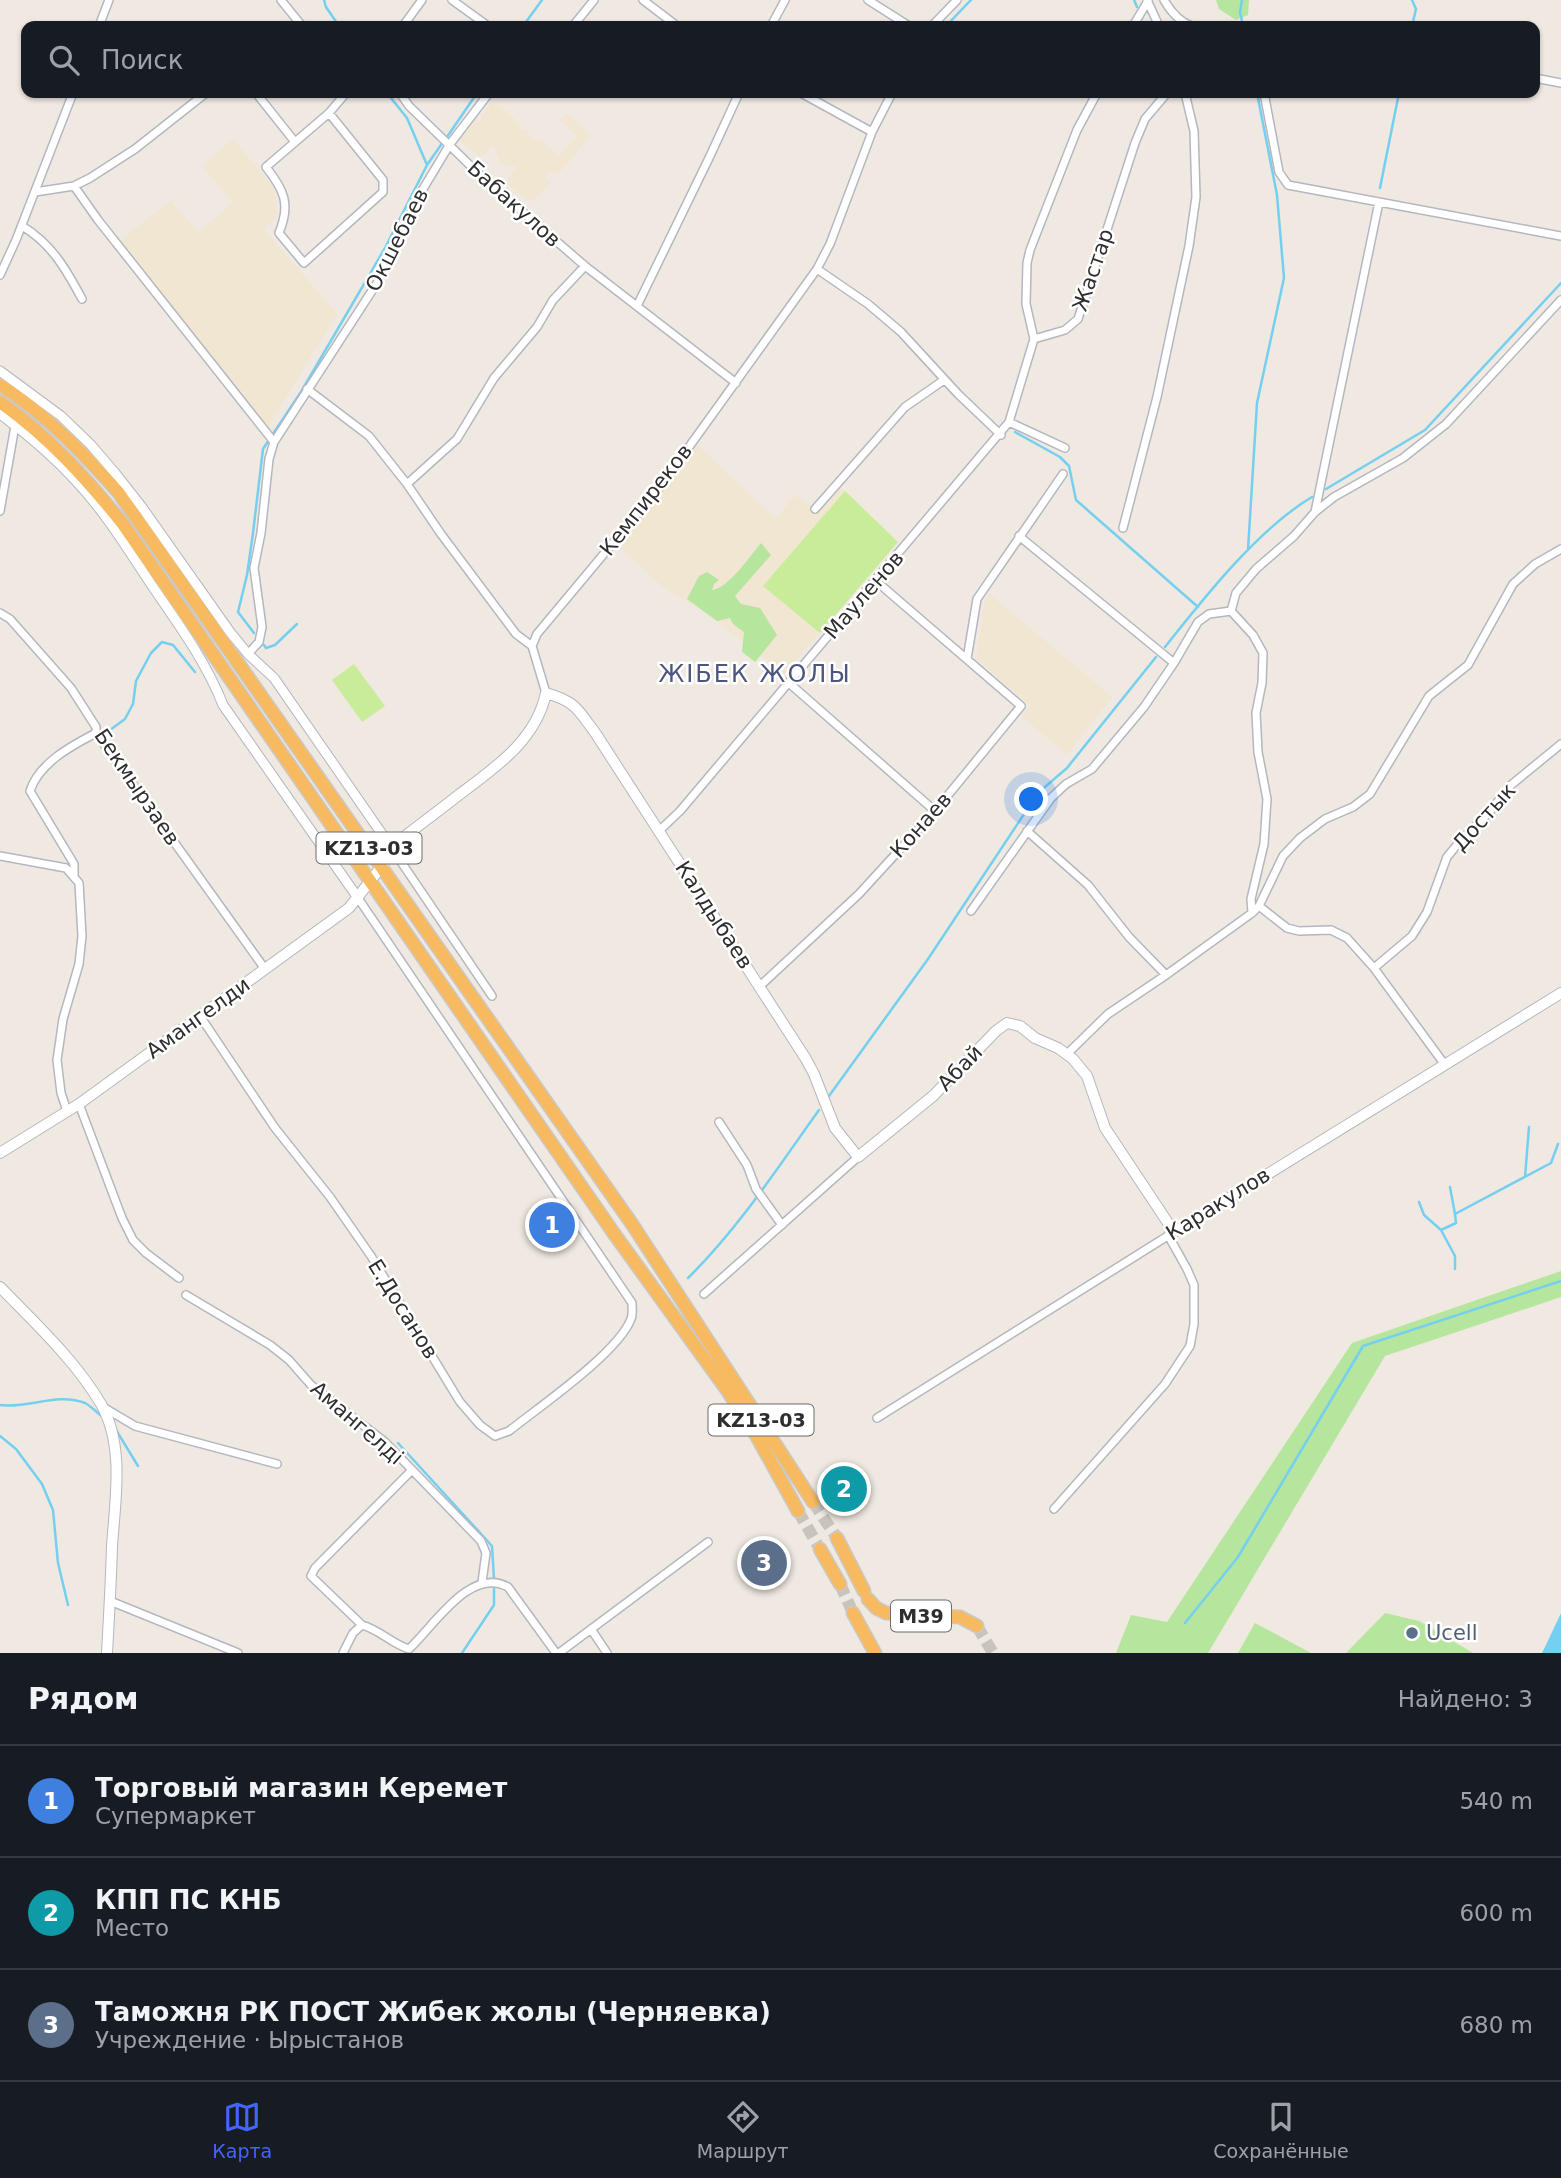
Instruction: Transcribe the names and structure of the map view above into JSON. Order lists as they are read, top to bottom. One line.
{"streets":{"highway":["KZ13-03","M39"],"main road":["Калдыбаев","Амангелди","Абай","Каракулов"],"street":["Бабакулов","Окшебаев","Жастар","Кемпиреков","Мауленов","Бекмырзаев","Достык","Конаев","Е.Досанов","Амангелді"]},"crossings":[["Бабакулов","Окшебаев"],["Бабакулов","Кемпиреков"],["Жастар","Мауленов"],["Мауленов","Конаев"],["Мауленов","Калдыбаев"],["Бекмырзаев","Амангелди"],["Конаев","Калдыбаев"],["KZ13-03","Амангелди"],["Калдыбаев","Абай"],["Амангелди","Е.Досанов"],["Абай","Каракулов"]],"districts":["ЖІБЕК ЖОЛЫ"],"places":["Ucell"],"page":{"search":"Поиск","pins":["1","2","3"],"heading":["Рядом","Найдено: 3"],"list":[{"mark":"1","name":"Торговый магазин Керемет","note":"Супермаркет","value":"540 m"},{"mark":"2","name":"КПП ПС КНБ","note":"Место","value":"600 m"},{"mark":"3","name":"Таможня РК ПОСТ Жибек жолы (Черняевка)","note":"Учреждение · Ырыстанов","value":"680 m"}],"nav":["Карта","Маршрут","Сохранённые"]}}
